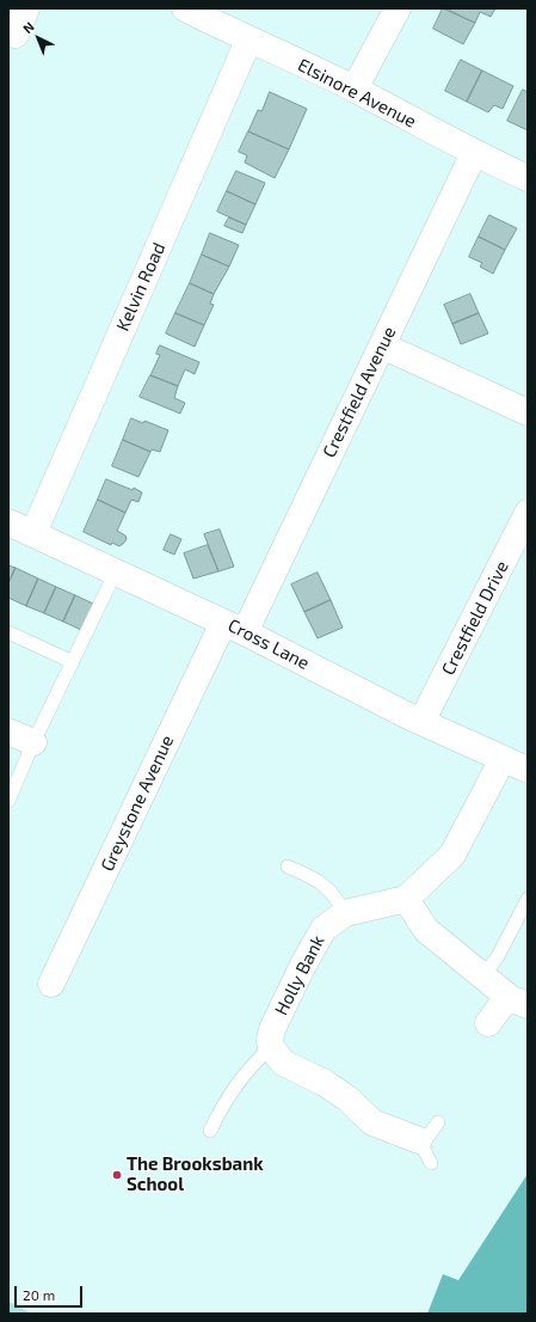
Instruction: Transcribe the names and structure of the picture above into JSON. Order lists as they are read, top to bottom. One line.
{"streets":{"street":["Elsinore Avenue","Kelvin Road","Crestfield Avenue","Crestfield Drive","Cross Lane","Greystone Avenue","Holly Bank"]},"crossings":[["Elsinore Avenue","Kelvin Road"],["Elsinore Avenue","Crestfield Avenue"],["Kelvin Road","Cross Lane"],["Crestfield Avenue","Cross Lane"],["Crestfield Avenue","Greystone Avenue"],["Crestfield Drive","Cross Lane"],["Cross Lane","Greystone Avenue"]],"places":["The Brooksbank School"],"scale_bar":"20 m","north":"top left"}
